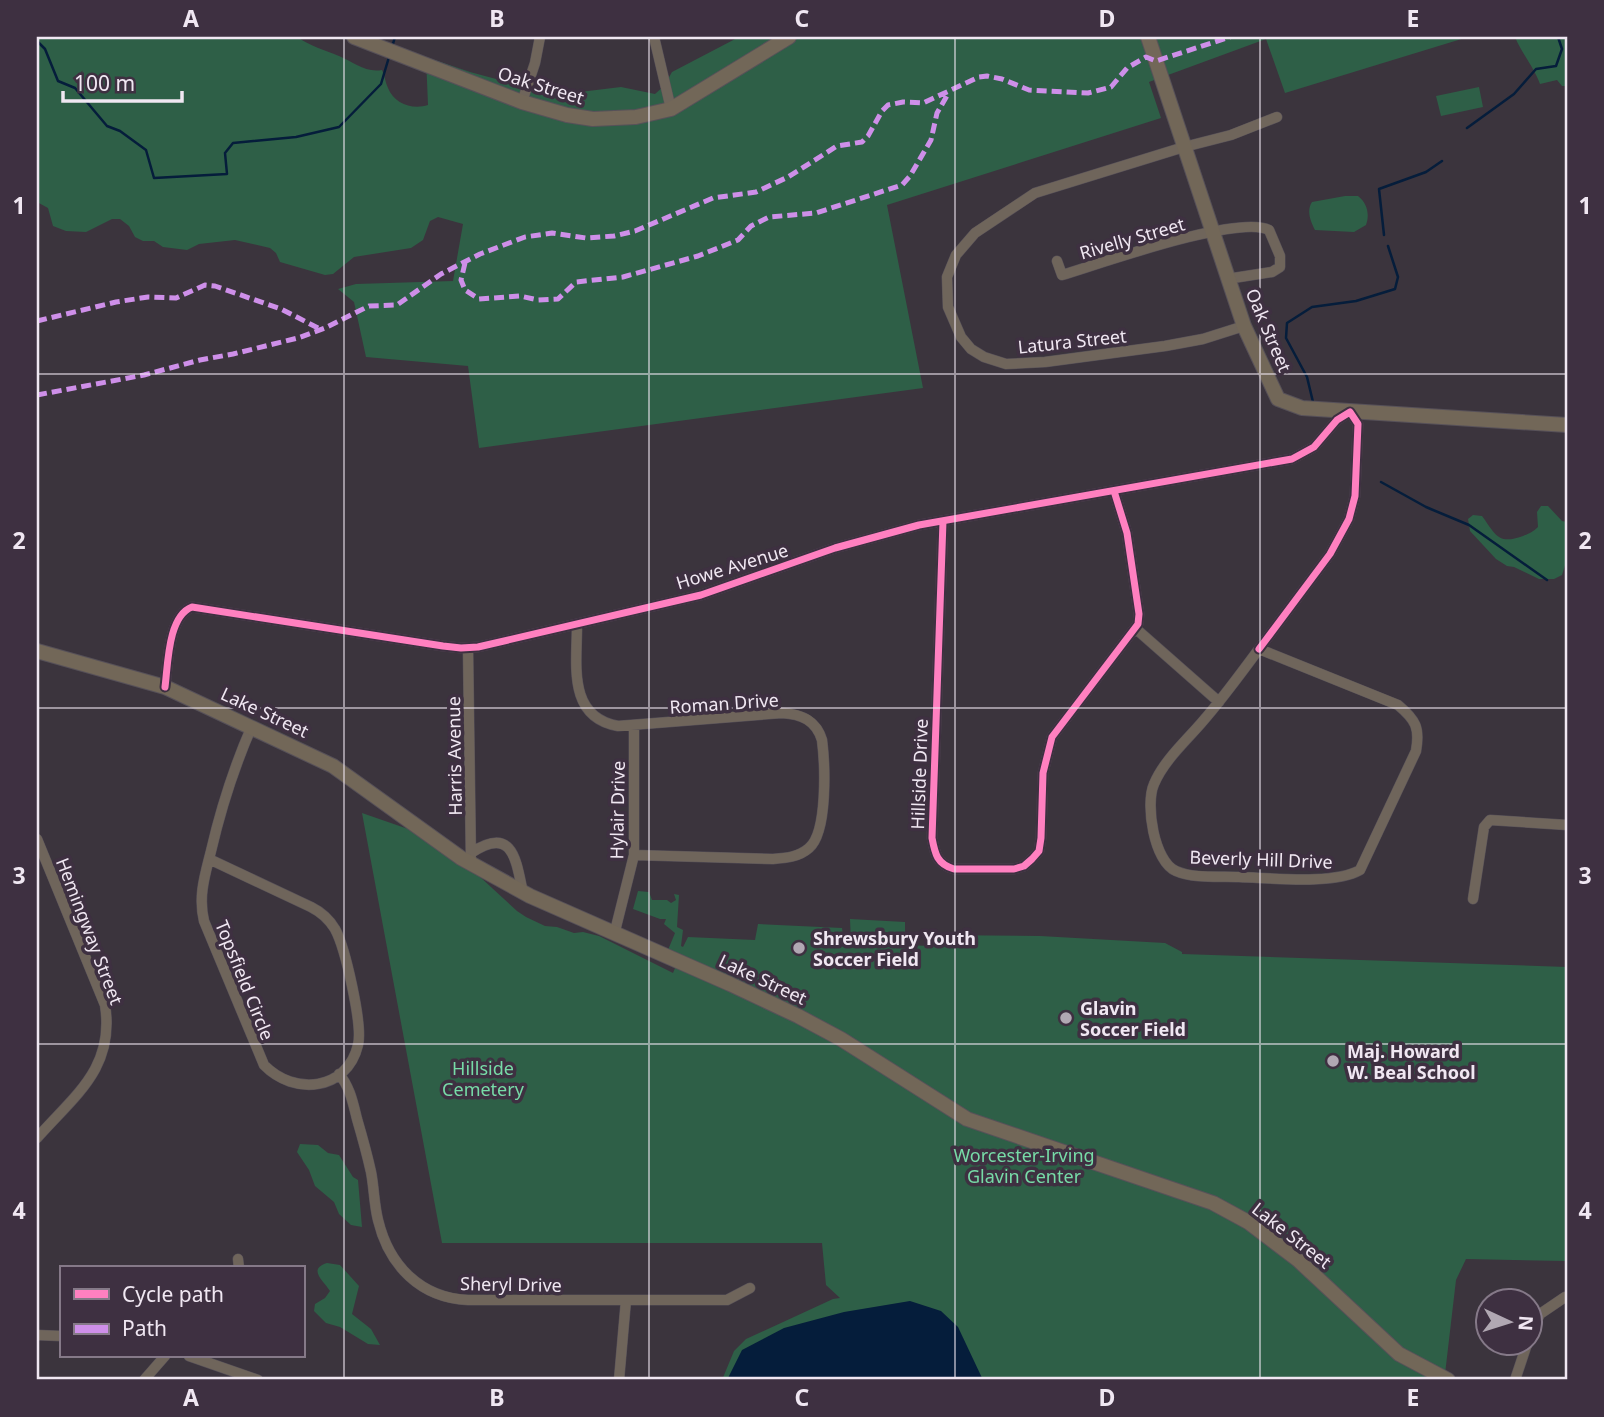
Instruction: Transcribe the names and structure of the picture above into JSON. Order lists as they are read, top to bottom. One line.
{"streets":{"main road":["Oak Street","Lake Street"],"street":["Rivelly Street","Latura Street","Howe Avenue","Roman Drive","Harris Avenue","Hillside Drive","Hylair Drive","Beverly Hill Drive","Hemingway Street","Topsfield Circle","Sheryl Drive"]},"crossings":[["Oak Street","Rivelly Street"],["Oak Street","Latura Street"],["Oak Street","Howe Avenue"],["Oak Street","Beverly Hill Drive"],["Howe Avenue","Roman Drive"],["Howe Avenue","Lake Street"],["Howe Avenue","Harris Avenue"],["Howe Avenue","Hillside Drive"],["Howe Avenue","Beverly Hill Drive"],["Roman Drive","Hylair Drive"],["Lake Street","Harris Avenue"],["Lake Street","Hylair Drive"],["Lake Street","Topsfield Circle"],["Topsfield Circle","Sheryl Drive"]],"parks":["Hillside Cemetery","Worcester-Irving Glavin Center"],"places":["Shrewsbury Youth Soccer Field","Glavin Soccer Field","Maj. Howard W. Beal School"],"legend":["Cycle path","Path"],"scale_bar":"100 m","north":"right","grid":{"columns":["A","B","C","D","E"],"rows":["1","2","3","4"]}}
